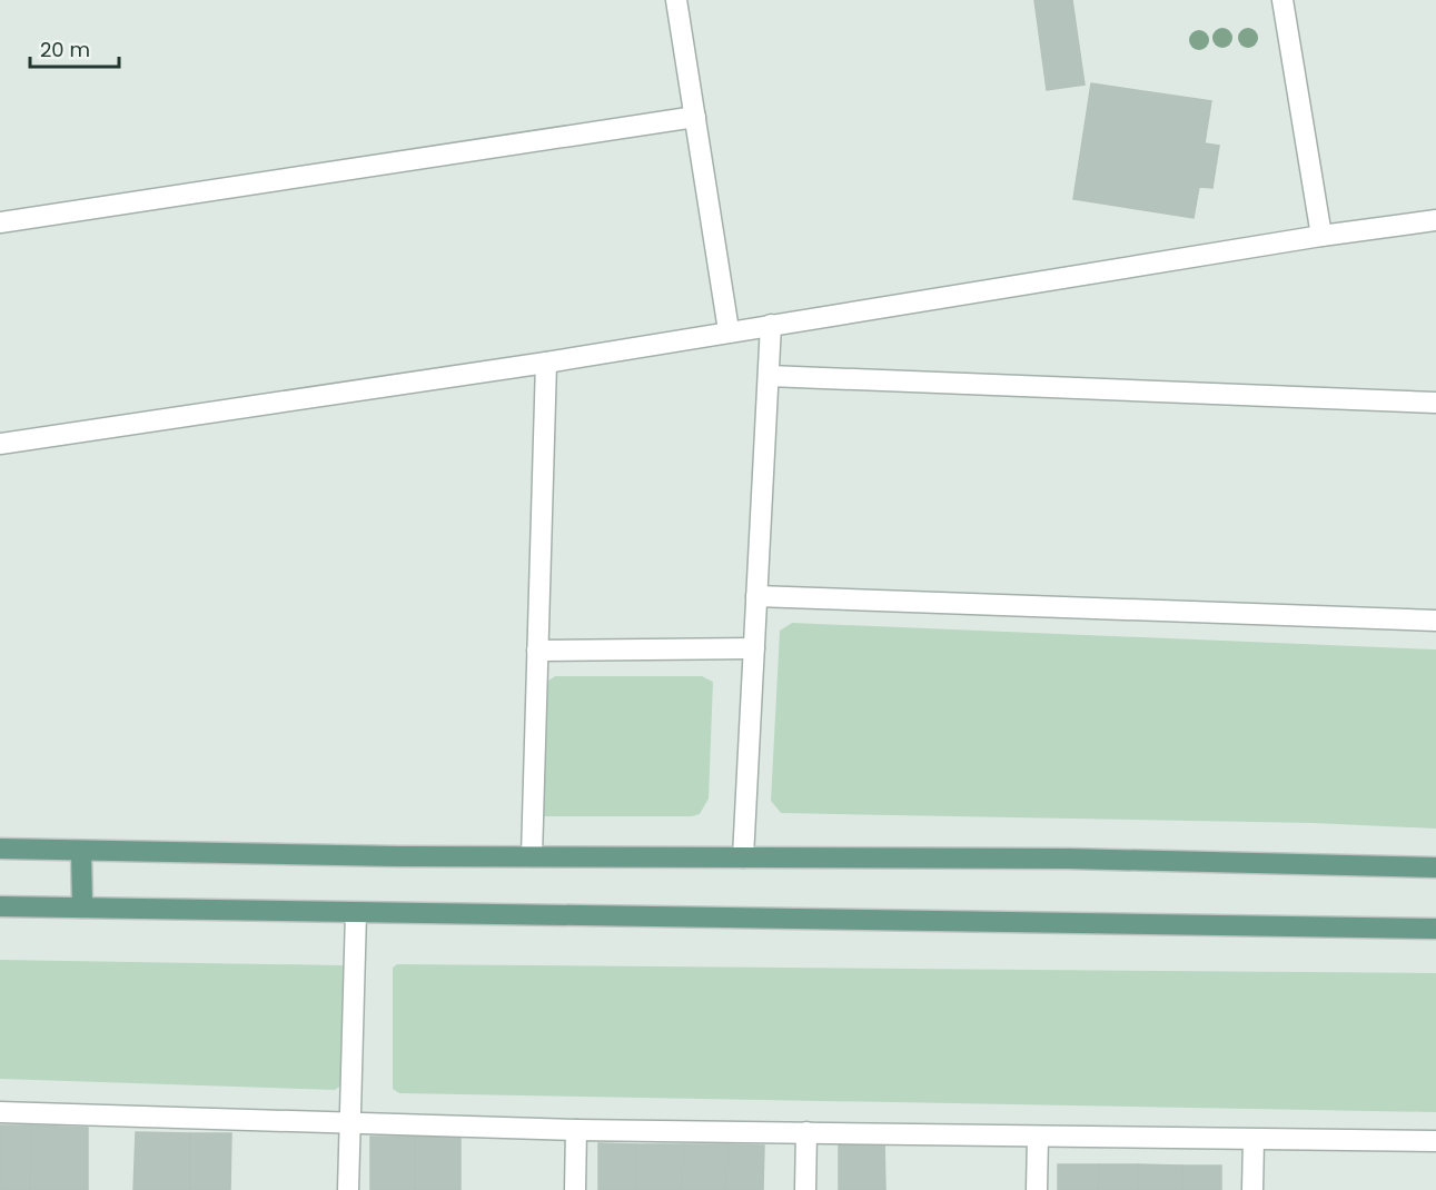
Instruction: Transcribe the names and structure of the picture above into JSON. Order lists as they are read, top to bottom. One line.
{"scale_bar":"20 m"}
